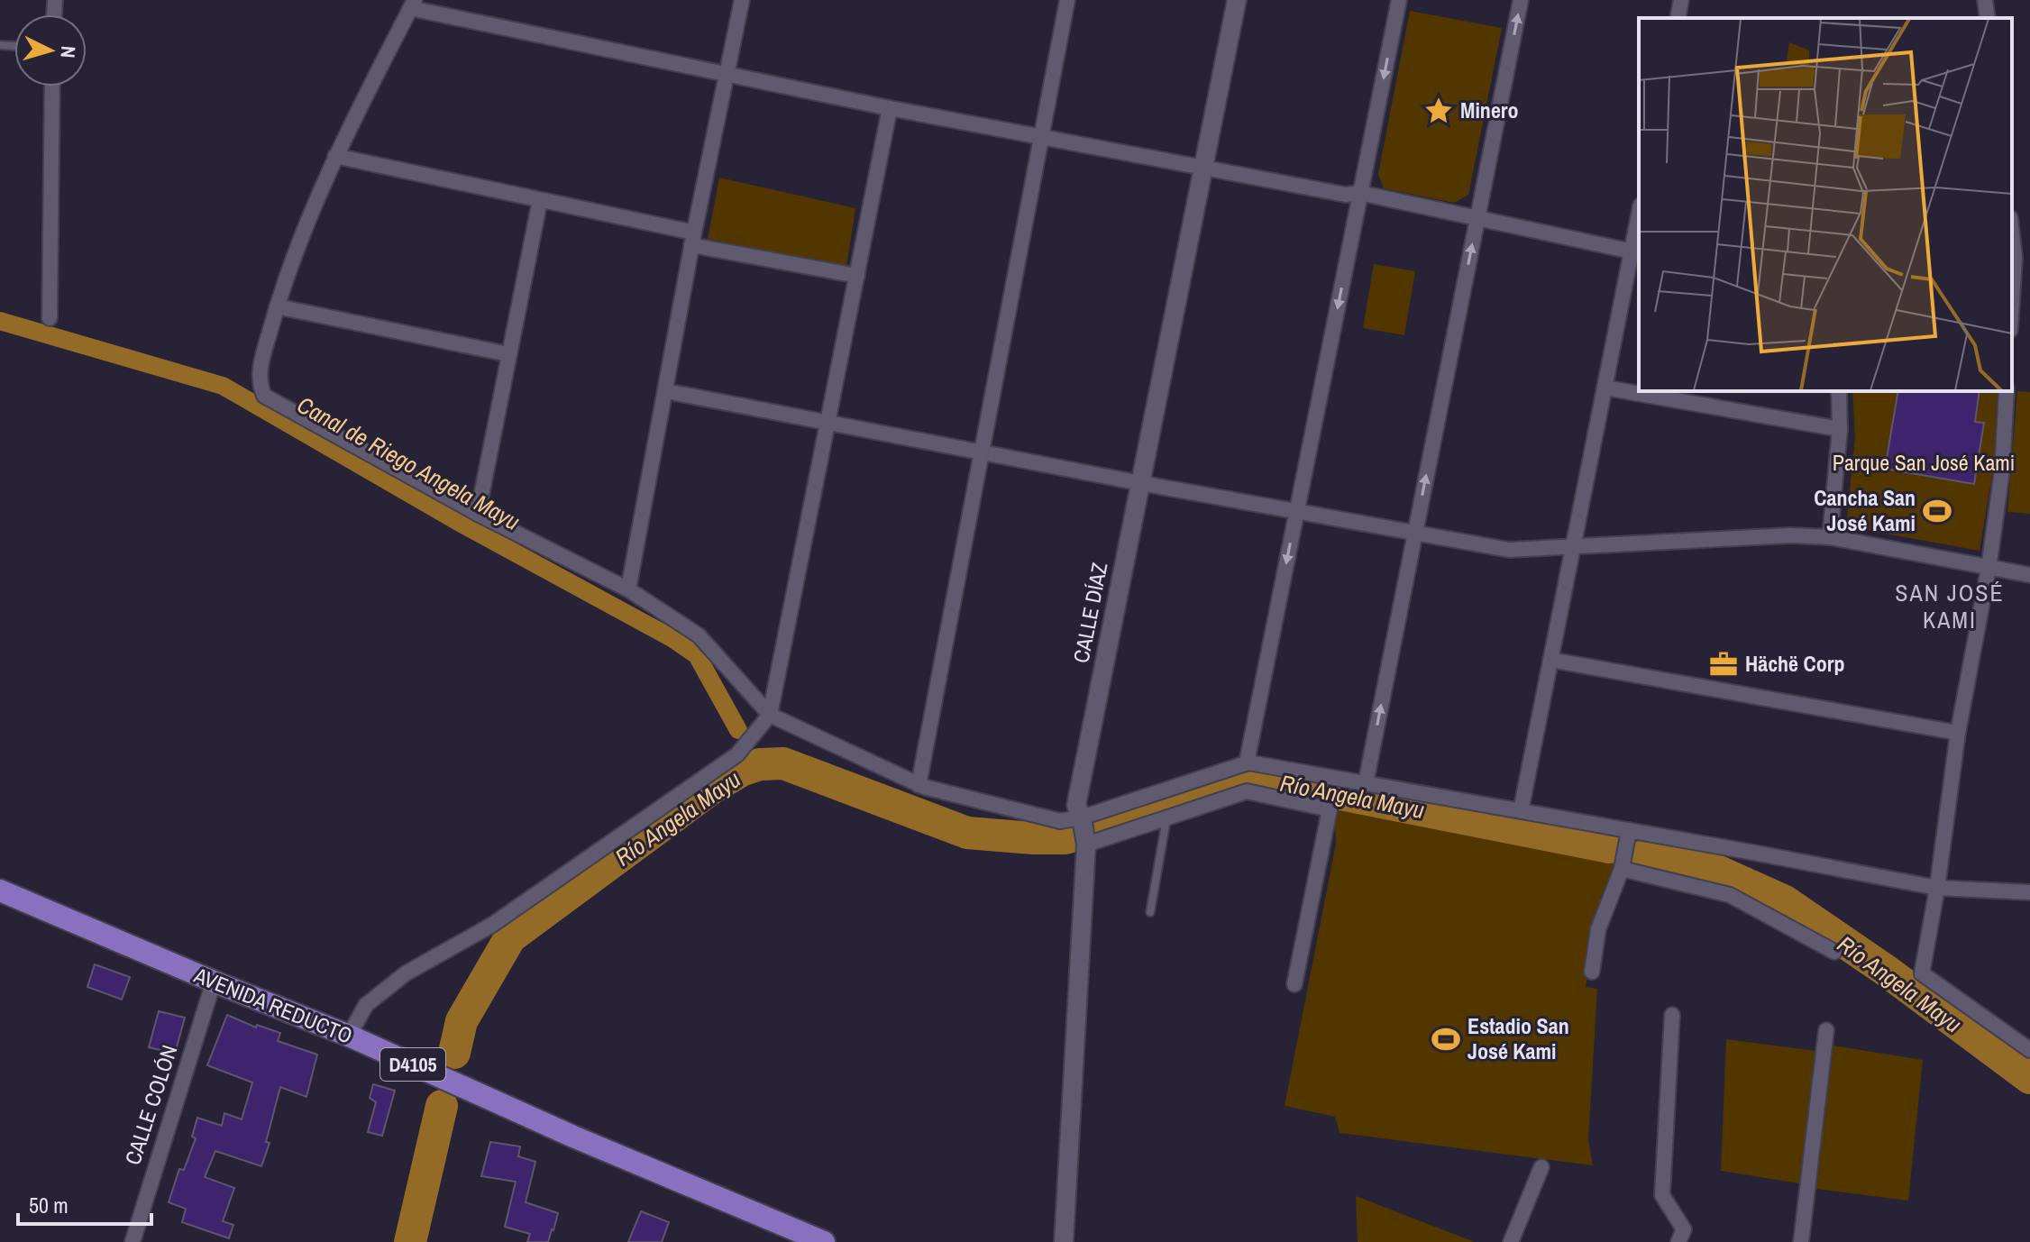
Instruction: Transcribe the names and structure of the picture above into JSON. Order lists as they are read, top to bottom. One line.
{"streets":{"main road":["AVENIDA REDUCTO","D4105"],"street":["CALLE DÍAZ","CALLE COLÓN"]},"crossings":[["AVENIDA REDUCTO","CALLE COLÓN"]],"districts":["SAN JOSÉ KAMI"],"water":["Canal de Riego Angela Mayu","Río Angela Mayu"],"parks":["Parque San José Kami"],"places":{"place":["Minero"],"sports":["Cancha San José Kami","Estadio San José Kami"],"office":["Hächë Corp"]},"scale_bar":"50 m","north":"right"}
